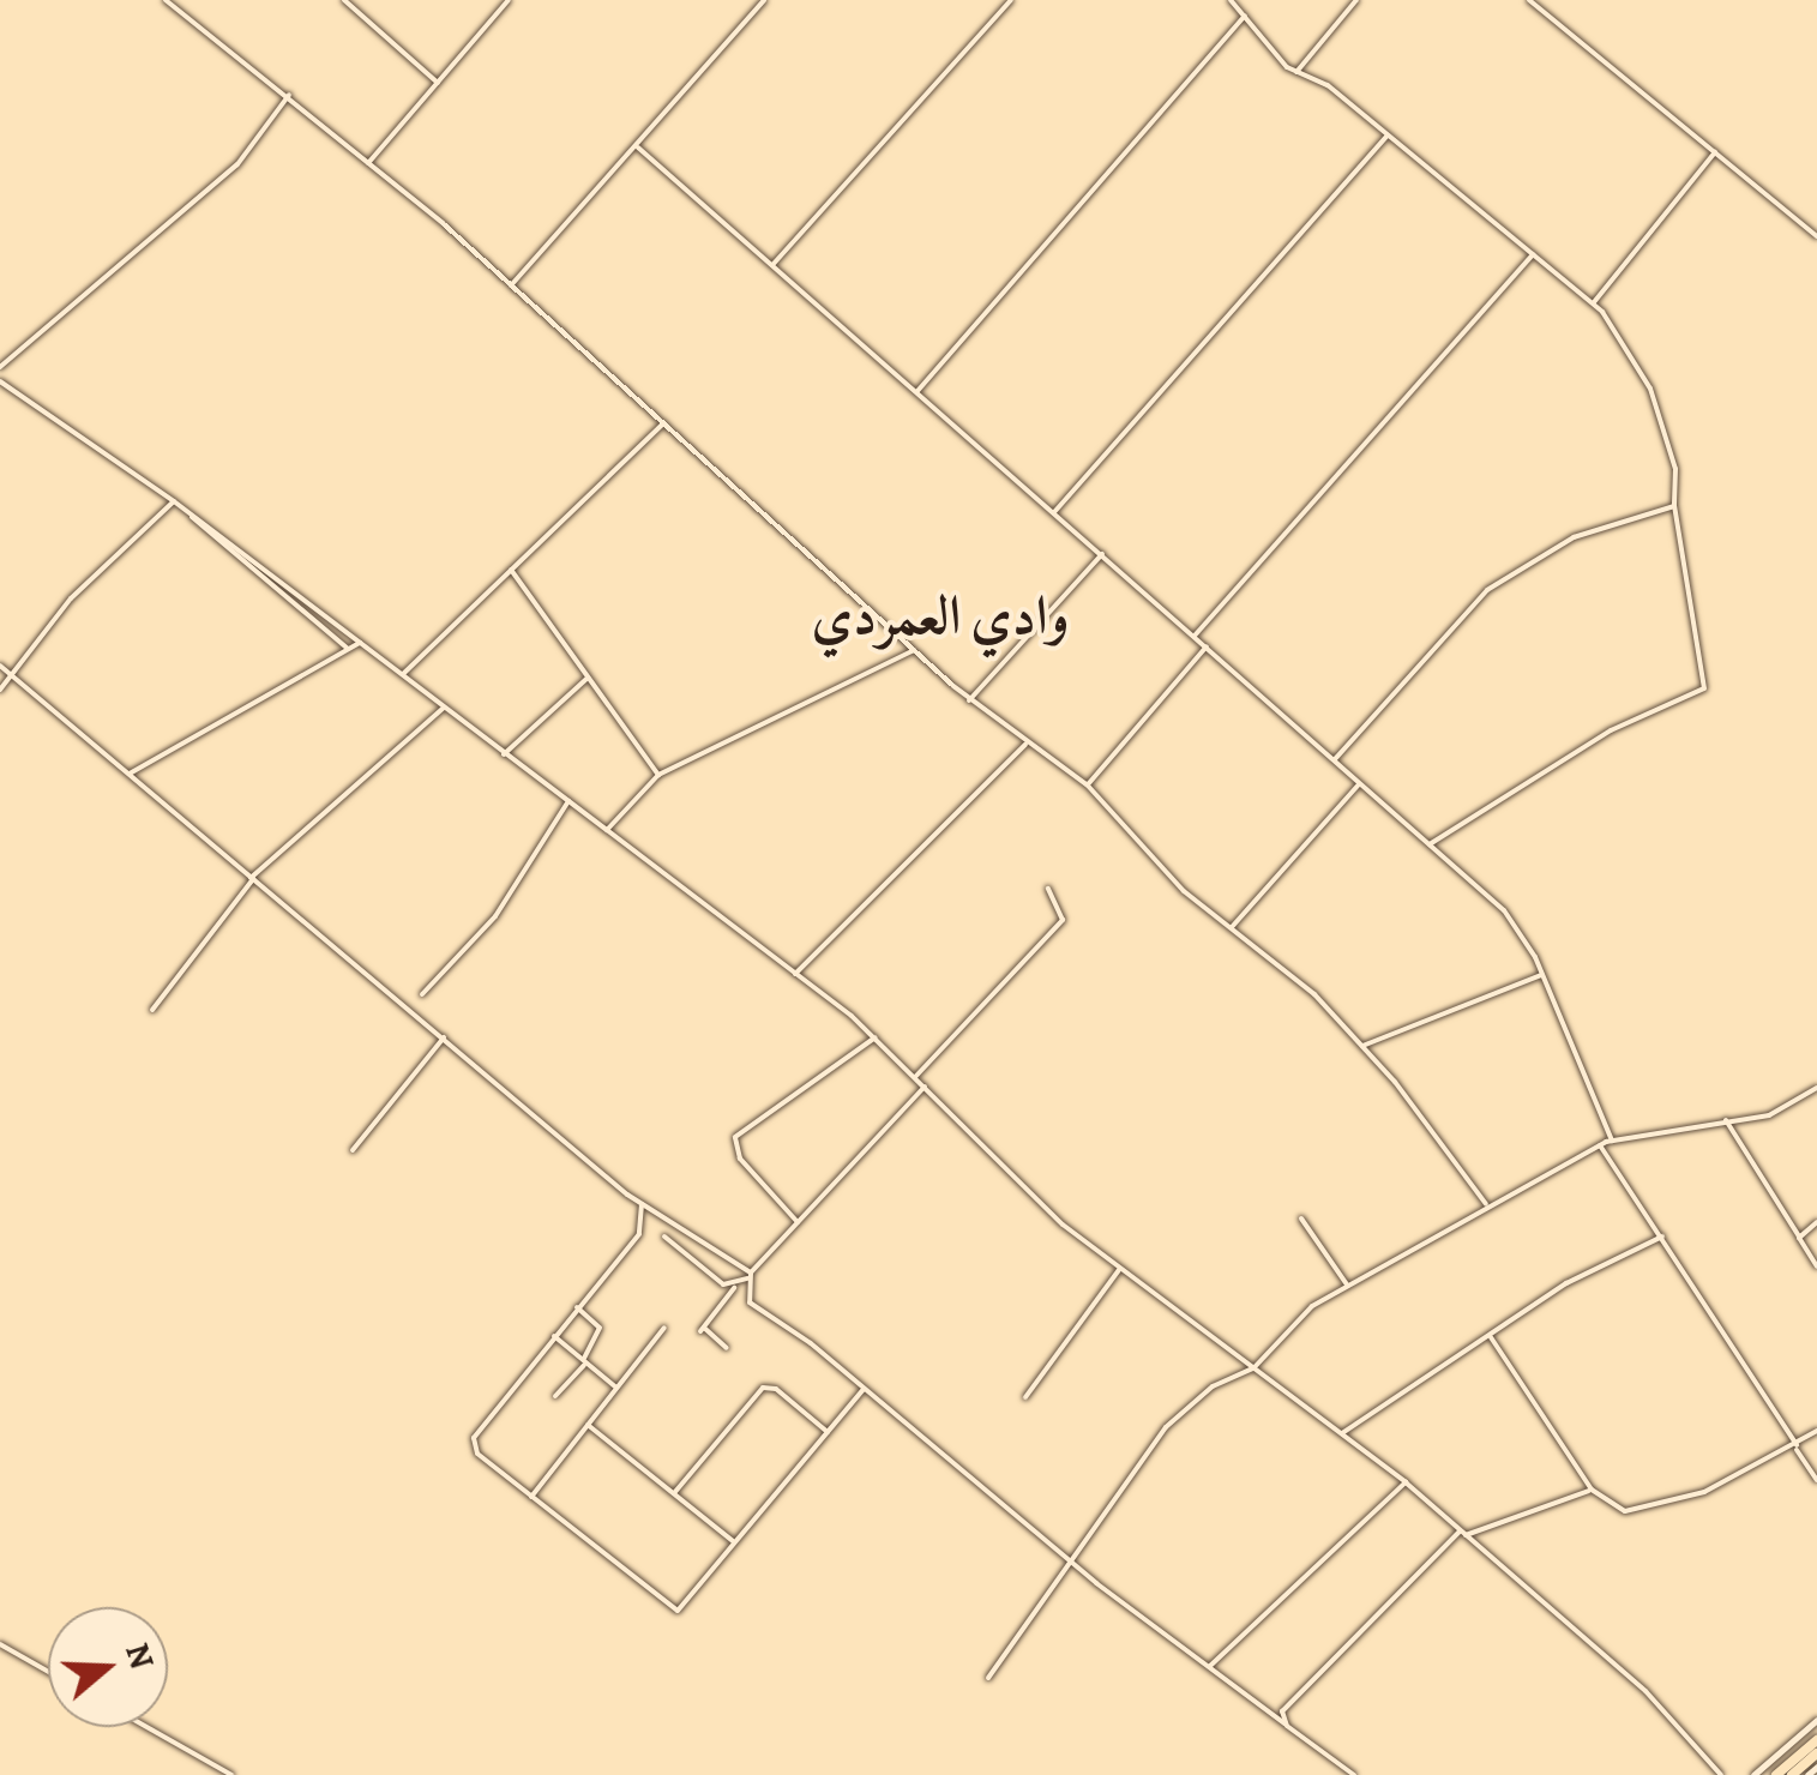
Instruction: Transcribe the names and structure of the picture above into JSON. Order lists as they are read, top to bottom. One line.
{"districts":["وادي العمردي"],"north":"right"}
